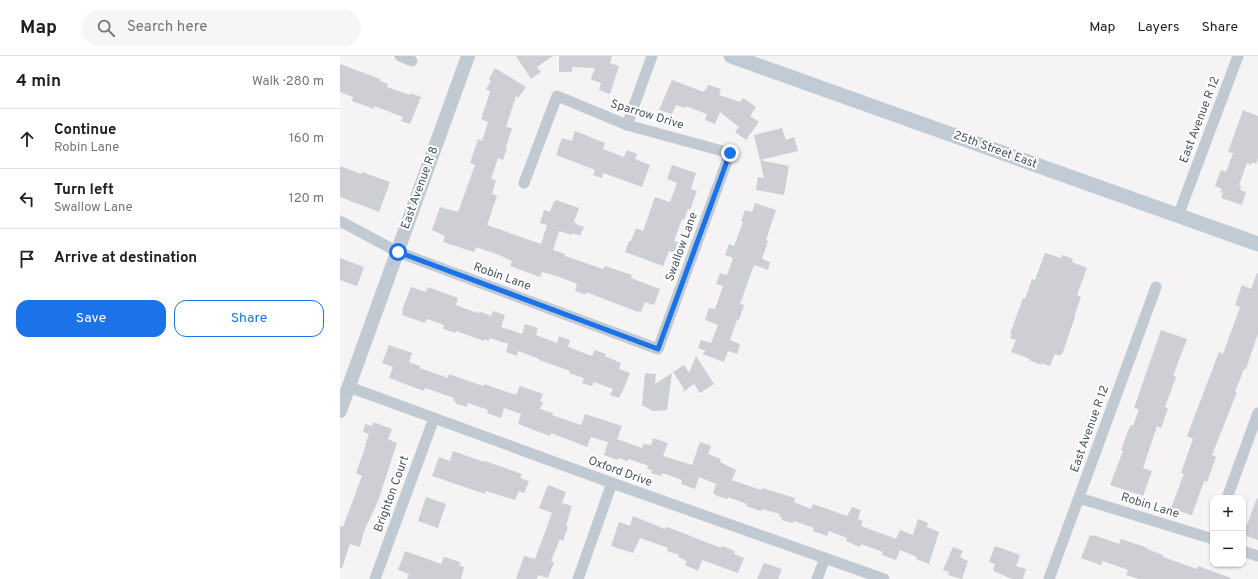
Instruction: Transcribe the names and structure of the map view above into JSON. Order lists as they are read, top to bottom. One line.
{"streets":{"main road":["25th Street East"],"street":["Sparrow Drive","East Avenue R 12","East Avenue R 8","Swallow Lane","Robin Lane","Oxford Drive","Brighton Court"]},"crossings":[["Sparrow Drive","Swallow Lane"],["East Avenue R 12","25th Street East"],["East Avenue R 12","Robin Lane"],["East Avenue R 8","Robin Lane"],["East Avenue R 8","Oxford Drive"],["Swallow Lane","Robin Lane"],["Oxford Drive","Brighton Court"]],"page":{"header":"Map","search":"Search here","nav":["Map","Layers","Share"],"heading":["4 min","Walk · 280 m"],"list":[["Continue","Robin Lane","160 m"],["Turn left","Swallow Lane","120 m"],"Arrive at destination"],"buttons":["Save","Share"],"map_buttons":["+","−"]}}
